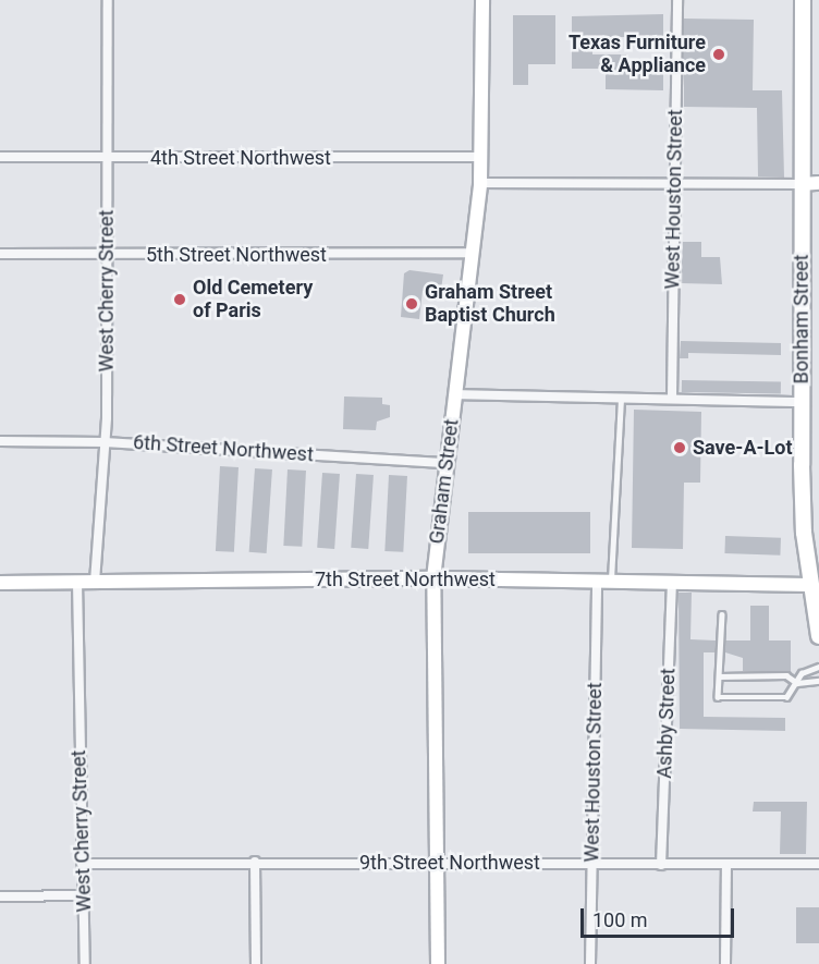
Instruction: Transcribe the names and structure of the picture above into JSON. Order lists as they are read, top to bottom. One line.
{"streets":{"main road":["Bonham Street"],"street":["4th Street Northwest","West Houston Street","5th Street Northwest","West Cherry Street","6th Street Northwest","Graham Street","7th Street Northwest","Ashby Street","9th Street Northwest"]},"crossings":[["4th Street Northwest","West Cherry Street"],["4th Street Northwest","Graham Street"],["West Houston Street","7th Street Northwest"],["West Houston Street","9th Street Northwest"],["5th Street Northwest","West Cherry Street"],["5th Street Northwest","Graham Street"],["West Cherry Street","6th Street Northwest"],["West Cherry Street","7th Street Northwest"],["West Cherry Street","9th Street Northwest"],["Bonham Street","7th Street Northwest"],["6th Street Northwest","Graham Street"],["Graham Street","7th Street Northwest"],["Graham Street","9th Street Northwest"],["7th Street Northwest","Ashby Street"],["Ashby Street","9th Street Northwest"]],"places":["Texas Furniture & Appliance","Old Cemetery of Paris","Graham Street Baptist Church","Save-A-Lot"],"scale_bar":"100 m"}
